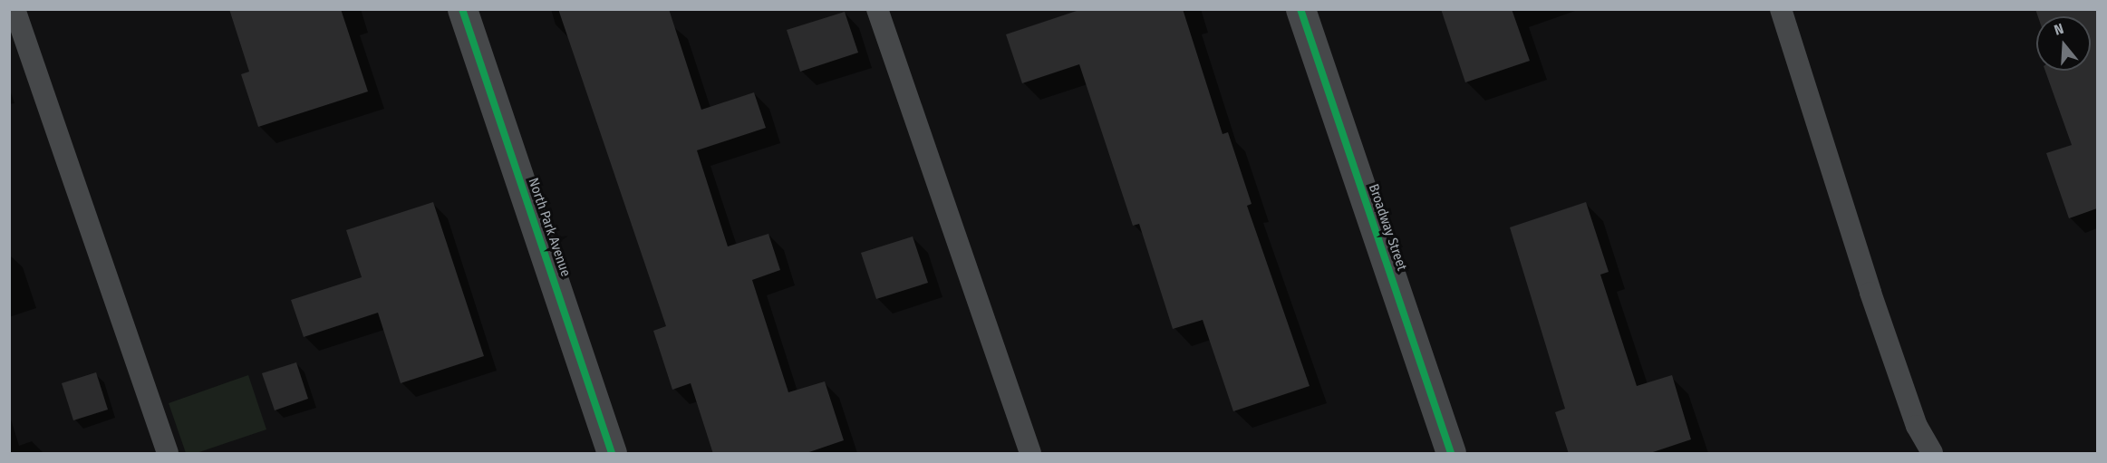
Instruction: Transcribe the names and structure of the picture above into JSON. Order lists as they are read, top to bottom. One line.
{"streets":{"street":["North Park Avenue","Broadway Street"]},"north":"top"}
